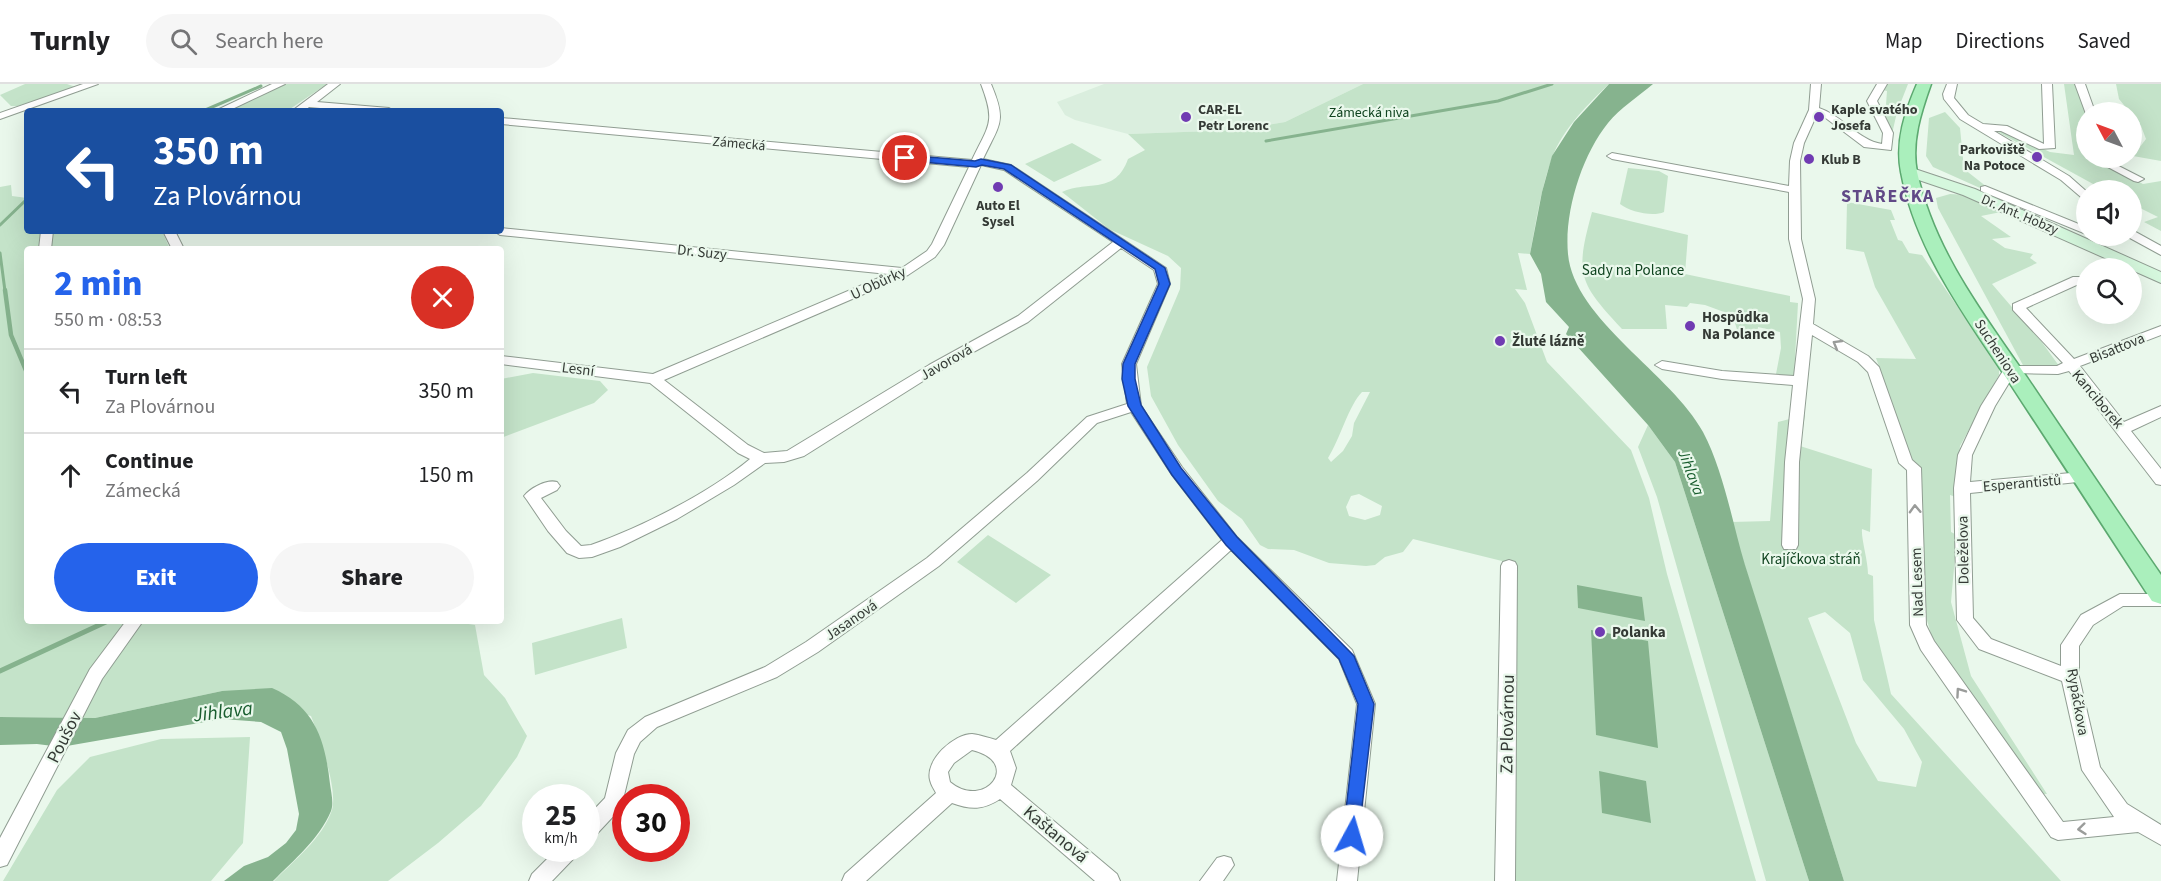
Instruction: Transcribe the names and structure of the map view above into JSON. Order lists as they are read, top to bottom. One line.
{"streets":{"main road":["Dr. Ant. Hobzy","Sucheniova"],"street":["Zámecká","Dr. Suzy","U Obůrky","Bisattova","Javorová","Lesní","Kanciborek","Esperantistů","Doleželova","Nad Lesem","Jasanová","Rypáčkova","Za Plovárnou","Poušov","Kaštanová"]},"crossings":[["Zámecká","U Obůrky"],["Dr. Ant. Hobzy","Sucheniova"],["Dr. Suzy","U Obůrky"],["U Obůrky","Lesní"],["Bisattova","Sucheniova"],["Bisattova","Kanciborek"],["Bisattova","Doleželova"],["Sucheniova","Esperantistů"],["Sucheniova","Doleželova"],["Esperantistů","Doleželova"],["Doleželova","Rypáčkova"],["Nad Lesem","Rypáčkova"]],"one_way":["Nad Lesem"],"districts":["STAŘEČKA"],"water":["Jihlava"],"parks":["Zámecká niva","Sady na Polance","Krajíčkova stráň"],"places":["CAR-EL Petr Lorenc","Kaple svatého Josefa","Parkoviště Na Potoce","Klub B","Auto El Sysel","Hospůdka Na Polance","Žluté lázně","Polanka"],"north":"top left","page":{"header":"Turnly","search":"Search here","nav":["Map","Directions","Saved"],"turn":["350 m","Za Plovárnou"],"heading":["2 min","550 m · 08:53"],"list":[{"name":"Turn left","note":"Za Plovárnou","value":"350 m"},{"name":"Continue","note":"Zámecká","value":"150 m"}],"buttons":["Exit","Share"],"speed":"25 km/h","limit":"30"}}
